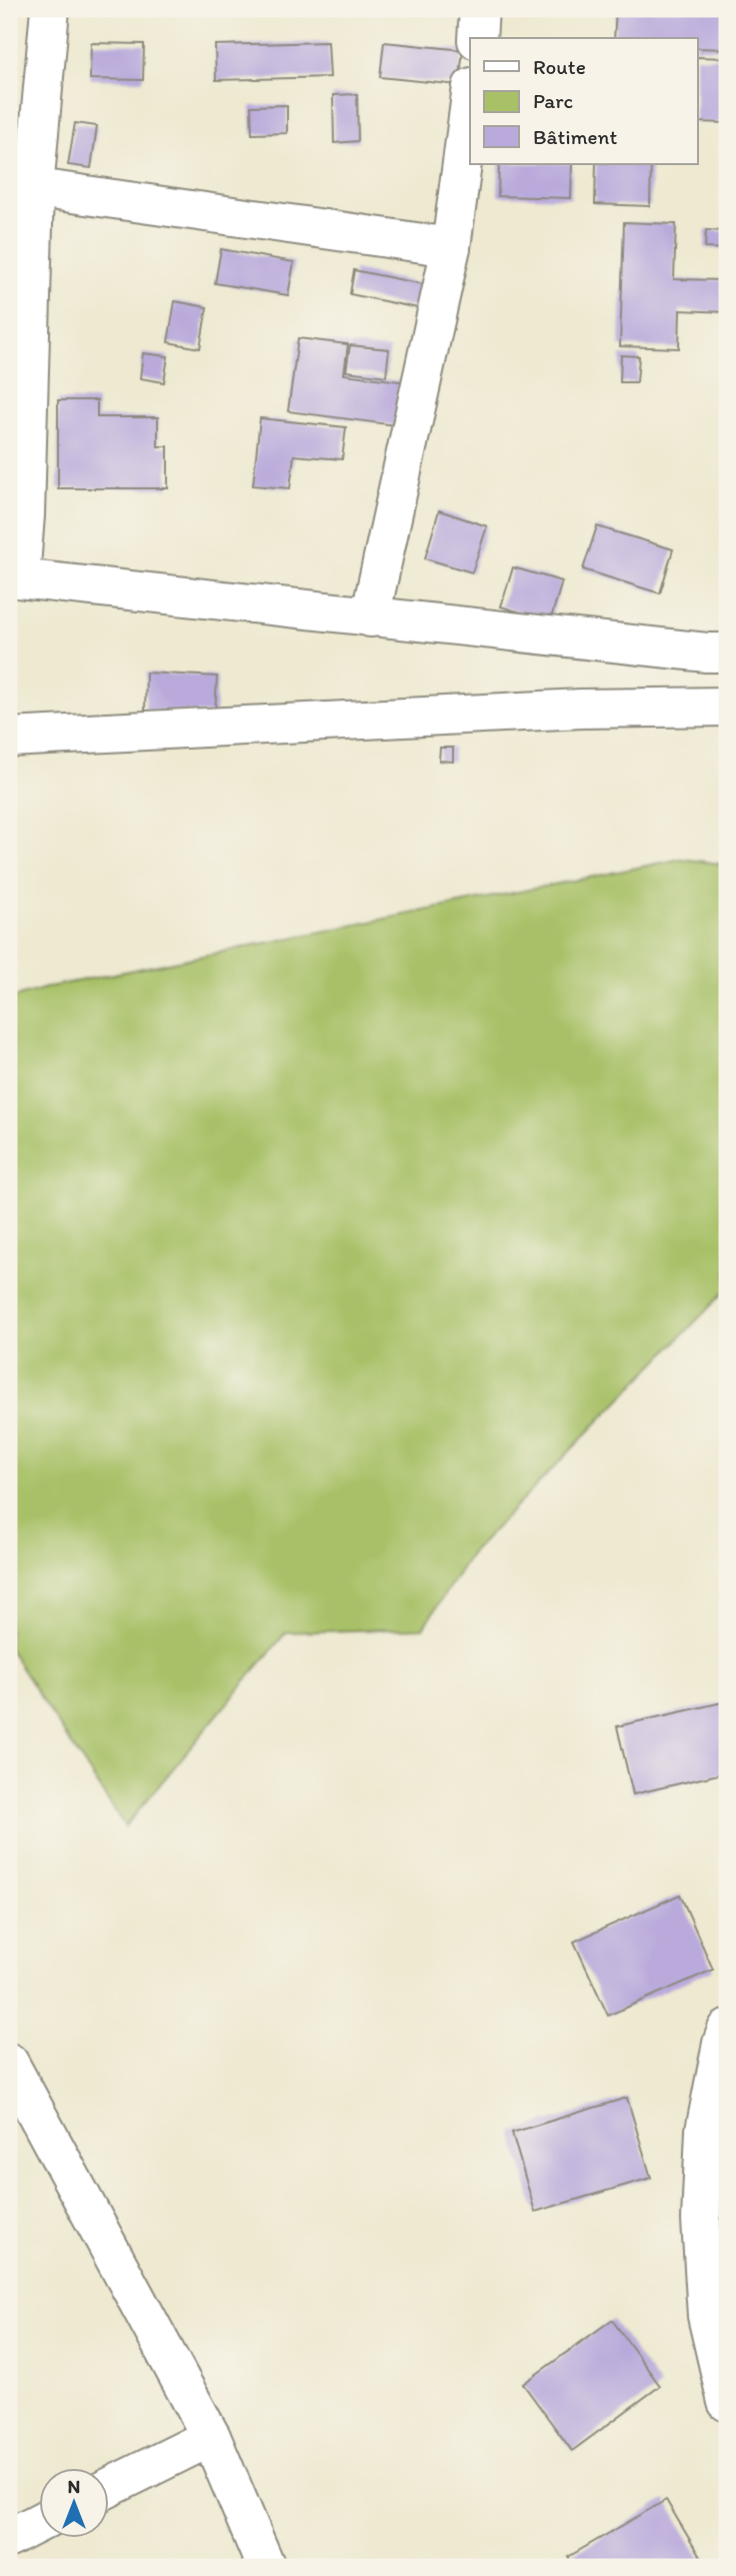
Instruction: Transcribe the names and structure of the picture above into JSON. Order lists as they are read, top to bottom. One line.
{"legend":["Route","Parc","Bâtiment"],"north":"top"}
